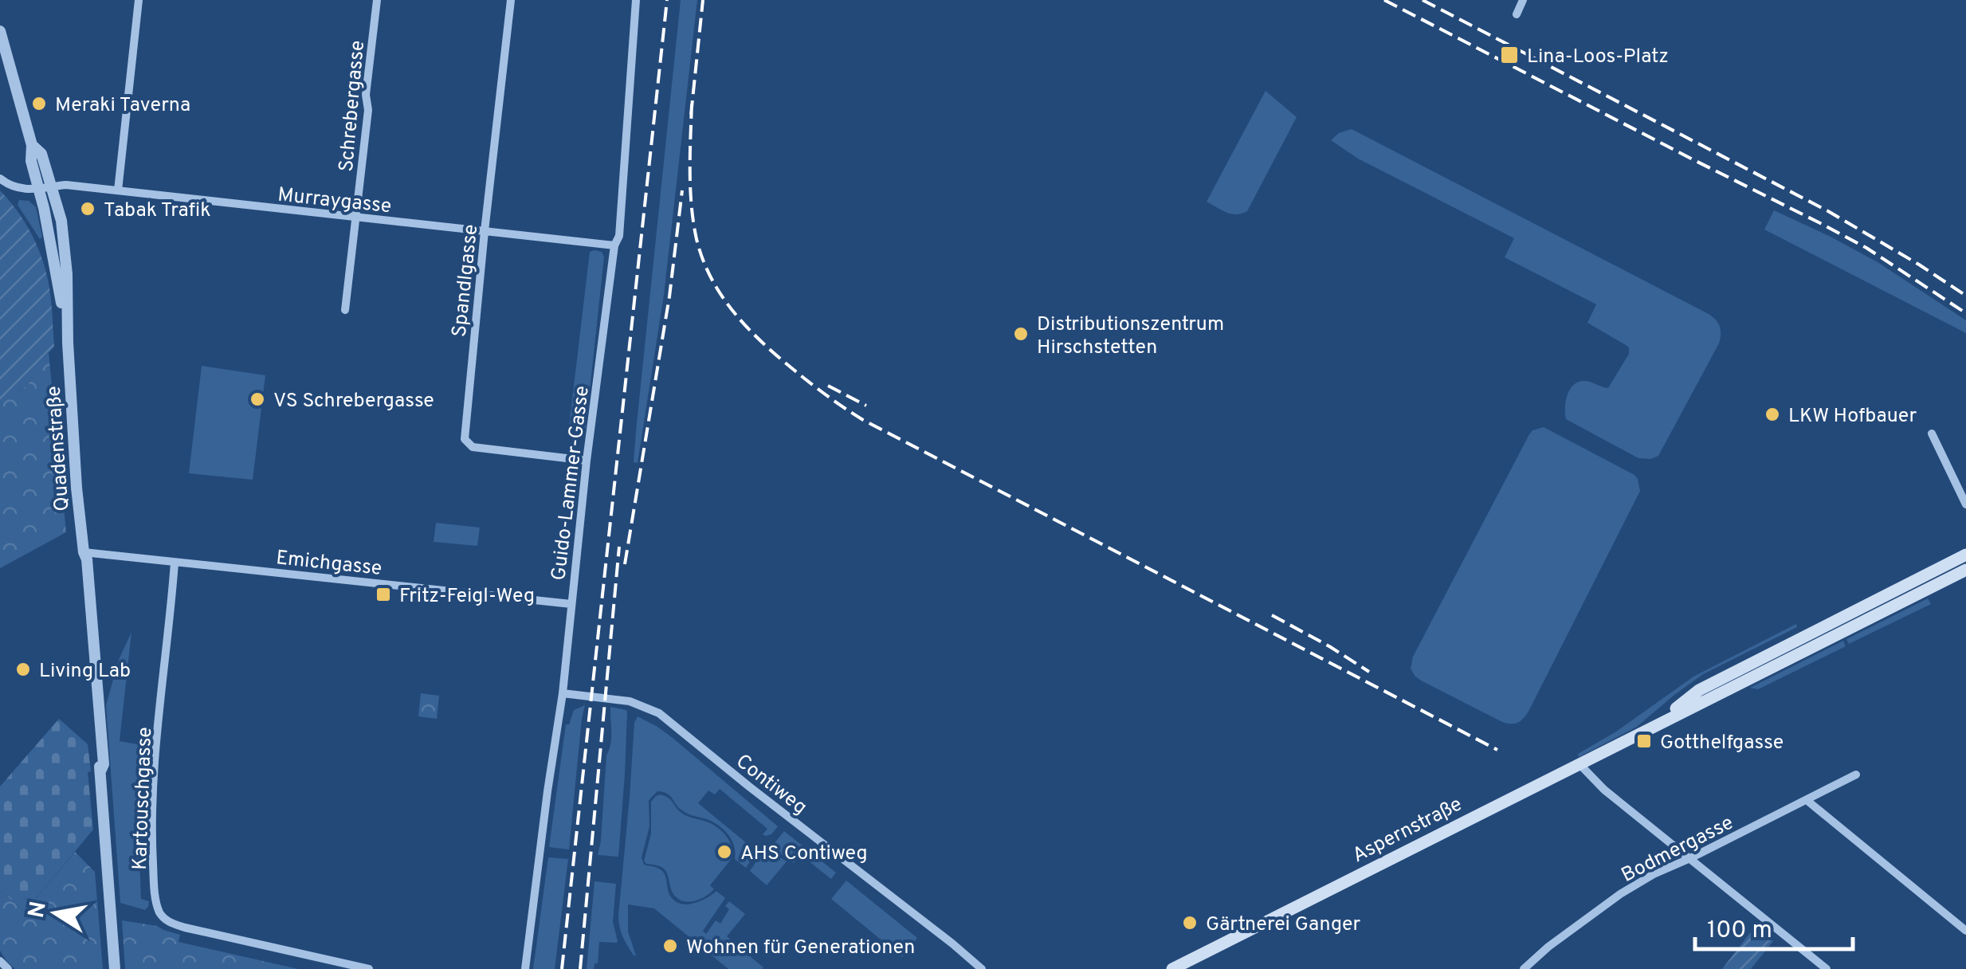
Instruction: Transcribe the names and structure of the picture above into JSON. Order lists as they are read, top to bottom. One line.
{"streets":{"main road":["Aspernstraße"],"street":["Schrebergasse","Murraygasse","Spandlgasse","Quadenstraße","Guido-Lammer-Gasse","Emichgasse","Contiweg","Kartouschgasse","Bodmergasse"]},"crossings":[["Schrebergasse","Murraygasse"],["Murraygasse","Spandlgasse"],["Murraygasse","Quadenstraße"],["Murraygasse","Guido-Lammer-Gasse"],["Spandlgasse","Guido-Lammer-Gasse"],["Quadenstraße","Emichgasse"],["Guido-Lammer-Gasse","Emichgasse"],["Guido-Lammer-Gasse","Contiweg"],["Emichgasse","Kartouschgasse"]],"places":{"transit":["Lina-Loos-Platz","Fritz-Feigl-Weg","Gotthelfgasse"],"other":["Meraki Taverna","Tabak Trafik","Distributionszentrum Hirschstetten","VS Schrebergasse","LKW Hofbauer","Living Lab","AHS Contiweg","Gärtnerei Ganger","Wohnen für Generationen"]},"scale_bar":"100 m","north":"left"}
